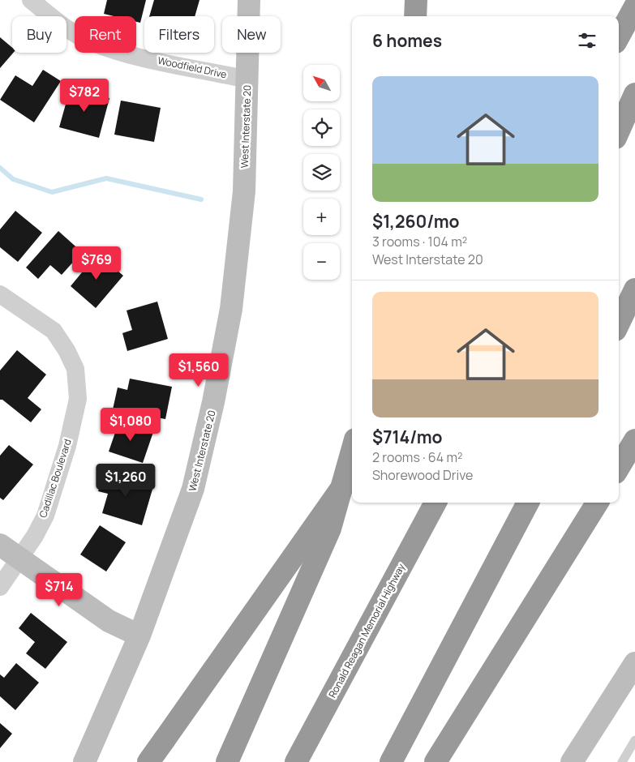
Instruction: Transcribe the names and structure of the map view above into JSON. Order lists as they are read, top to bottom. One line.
{"streets":{"highway":["Ronald Reagan Memorial Highway"],"main road":["West Interstate 20"],"street":["Woodfield Drive","Cadillac Boulevard"]},"crossings":[["Woodfield Drive","West Interstate 20"]],"north":"top left","page":{"chip":["Buy","Rent","Filters","New"],"heading":"6 homes","map_buttons":["+","−"],"list":[{"name":"$1,260/mo","note":"3 rooms · 104 m² · West Interstate 20"},{"name":"$714/mo","note":"2 rooms · 64 m² · Shorewood Drive"}],"price":["$782","$769","$1,560","$1,080","$1,260","$714"]}}
